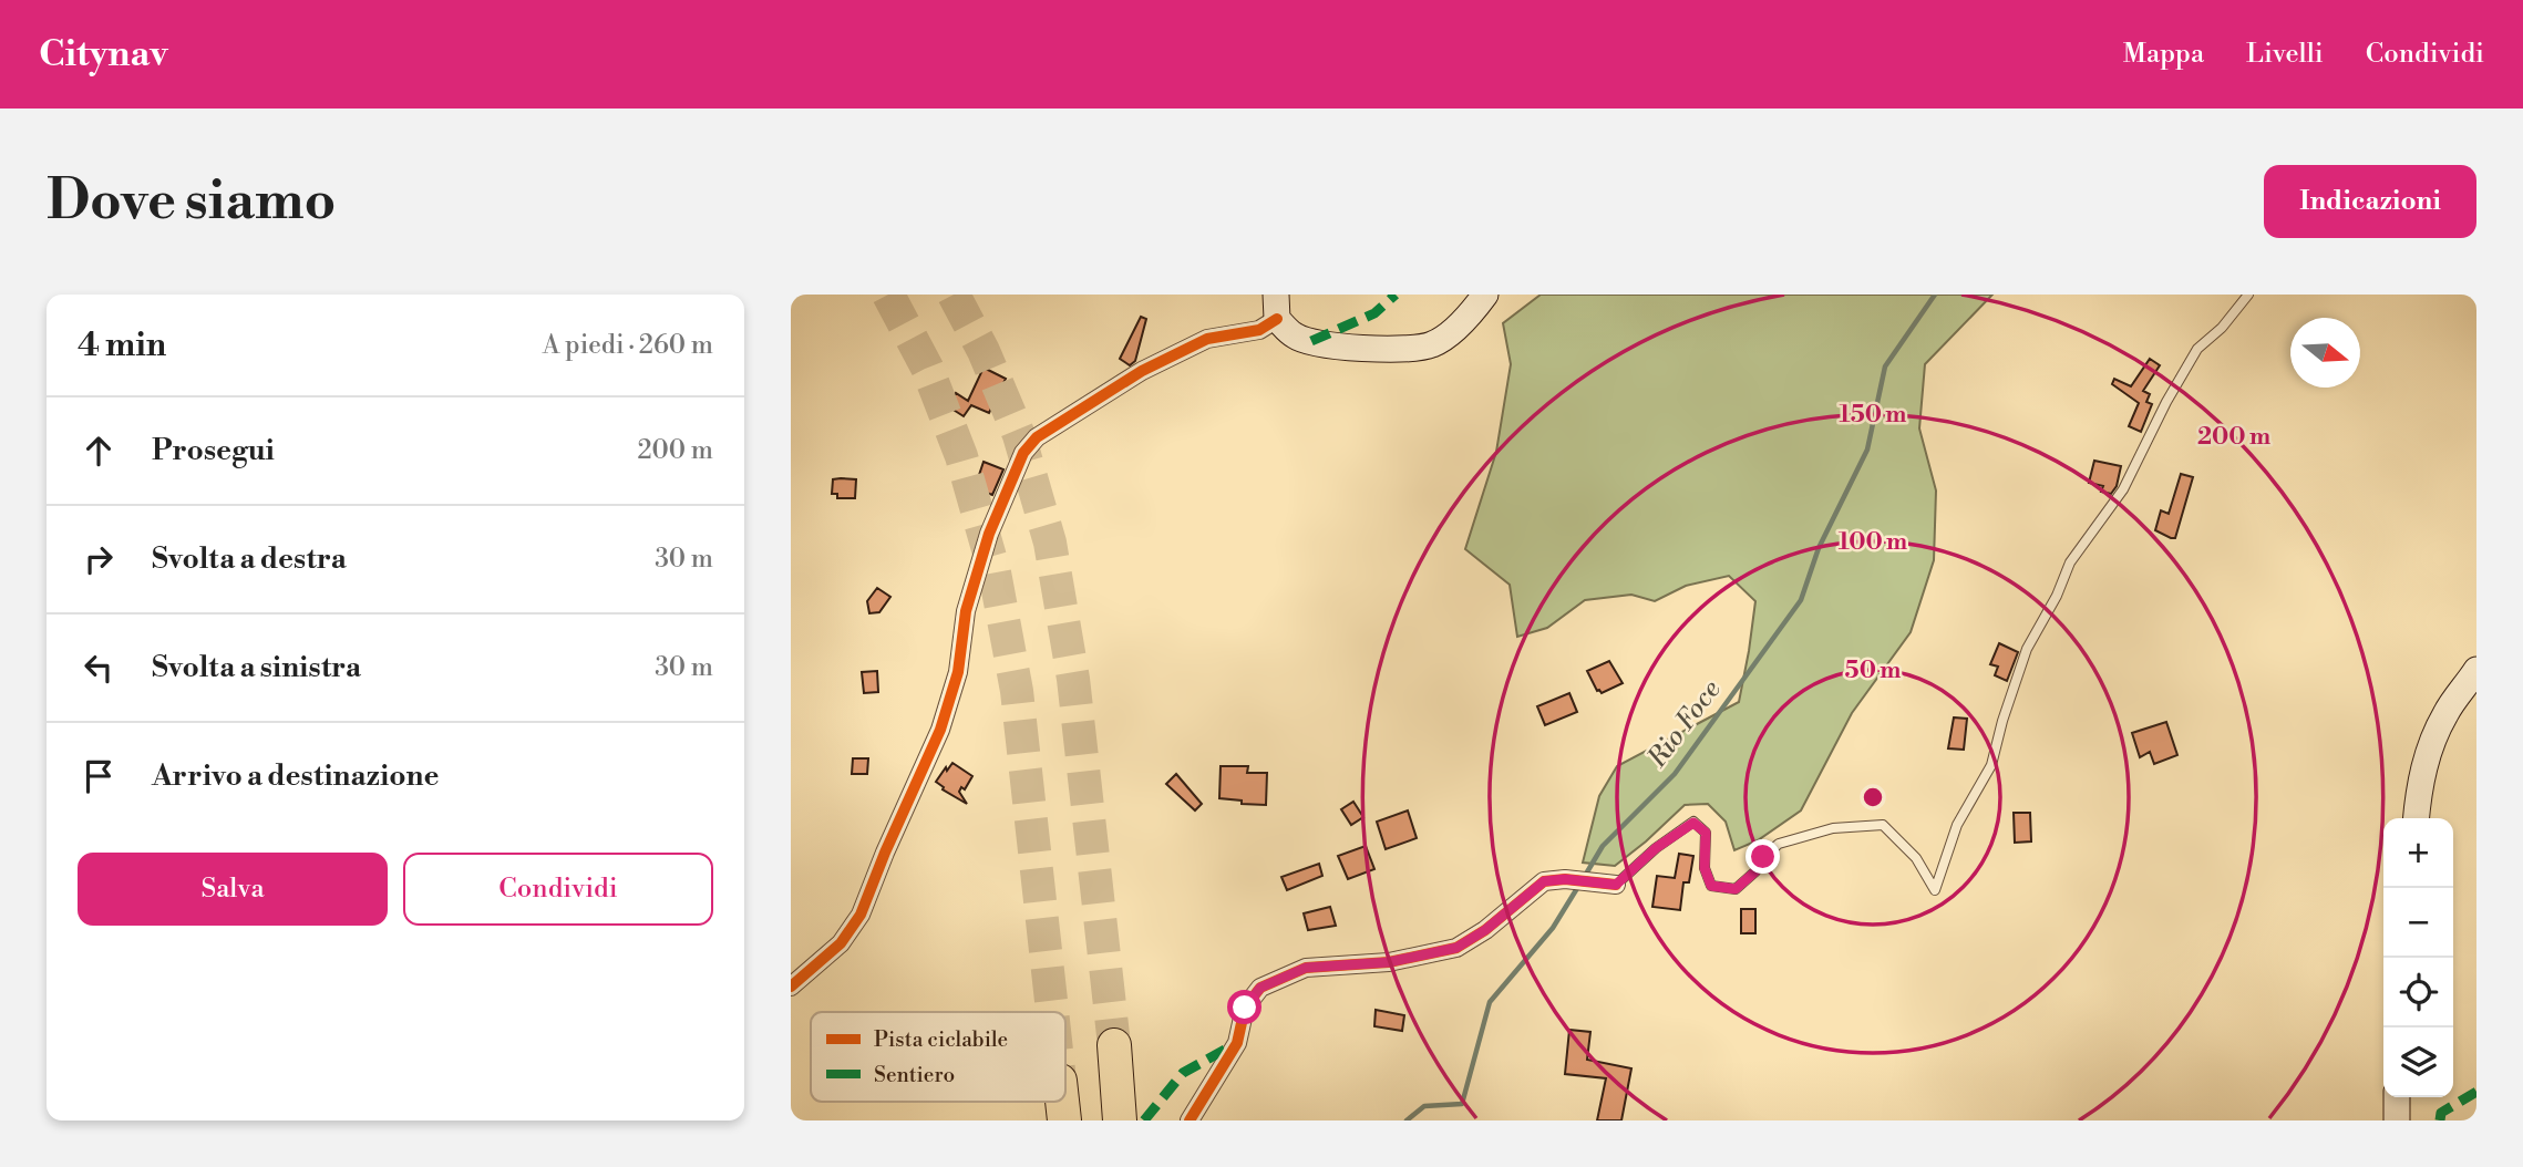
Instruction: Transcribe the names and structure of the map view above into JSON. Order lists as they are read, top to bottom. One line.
{"water":["Rio Foce"],"legend":["Pista ciclabile","Sentiero"],"north":"right","page":{"header":"Citynav","nav":["Mappa","Livelli","Condividi"],"buttons":["Indicazioni",["Salva","Condividi"]],"title":"Dove siamo","heading":["4 min","A piedi · 260 m"],"list":[["Prosegui","200 m"],["Svolta a destra","30 m"],["Svolta a sinistra","30 m"],"Arrivo a destinazione"],"map_buttons":["+","−"]},"rings":["150 m","200 m","100 m","50 m"]}
